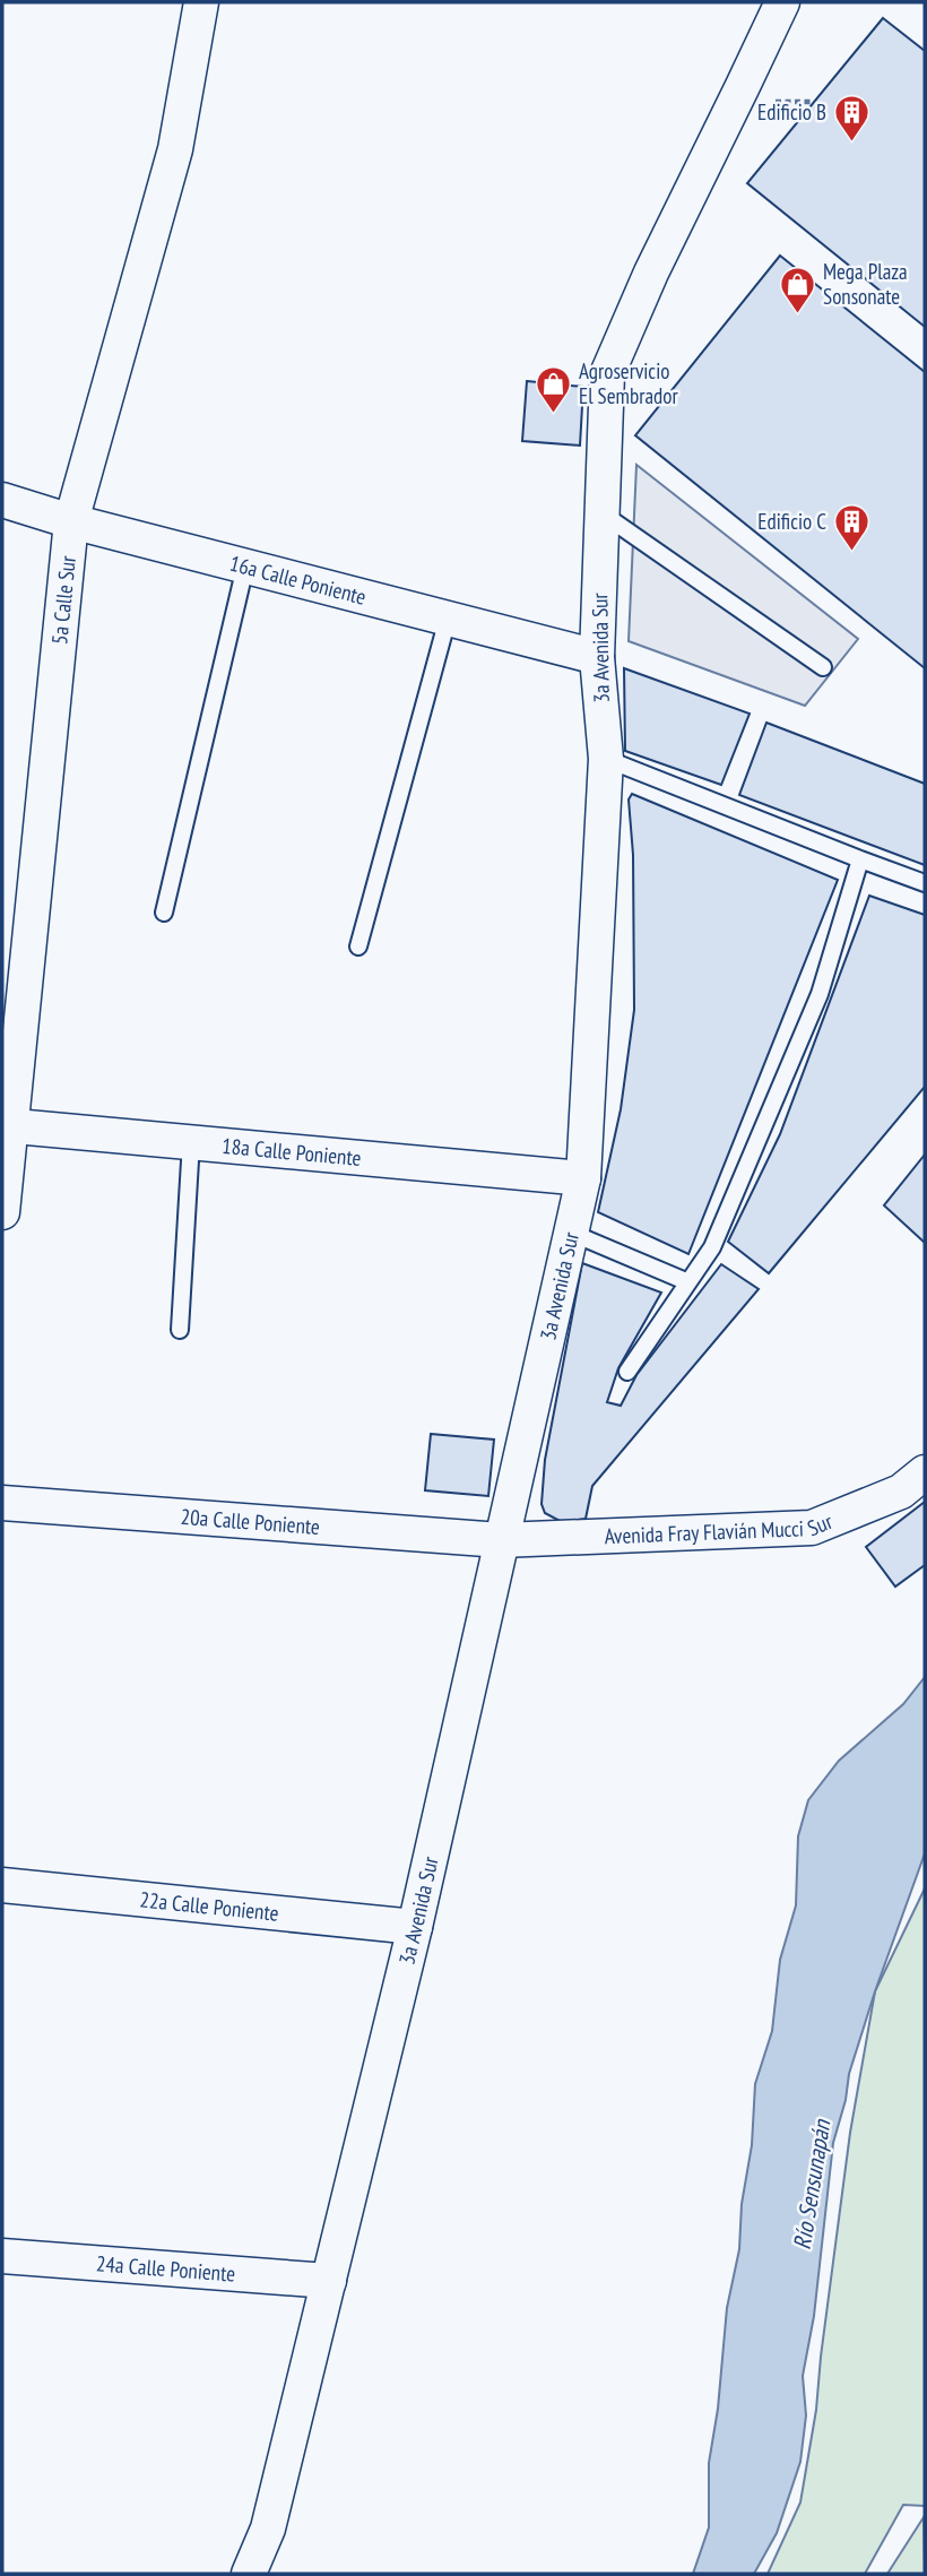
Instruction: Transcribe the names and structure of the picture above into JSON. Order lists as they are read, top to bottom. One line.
{"streets":{"street":["16a Calle Poniente","5a Calle Sur","3a Avenida Sur","18a Calle Poniente","20a Calle Poniente","Avenida Fray Flavián Mucci Sur","22a Calle Poniente","24a Calle Poniente"]},"crossings":[["16a Calle Poniente","5a Calle Sur"],["16a Calle Poniente","3a Avenida Sur"],["5a Calle Sur","18a Calle Poniente"],["3a Avenida Sur","18a Calle Poniente"],["3a Avenida Sur","20a Calle Poniente"],["3a Avenida Sur","Avenida Fray Flavián Mucci Sur"],["3a Avenida Sur","22a Calle Poniente"],["3a Avenida Sur","24a Calle Poniente"],["20a Calle Poniente","Avenida Fray Flavián Mucci Sur"]],"water":["Río Sensunapán"],"places":{"building":["Edificio B","Edificio C"],"shop":["Mega Plaza Sonsonate","Agroservicio El Sembrador"]}}
